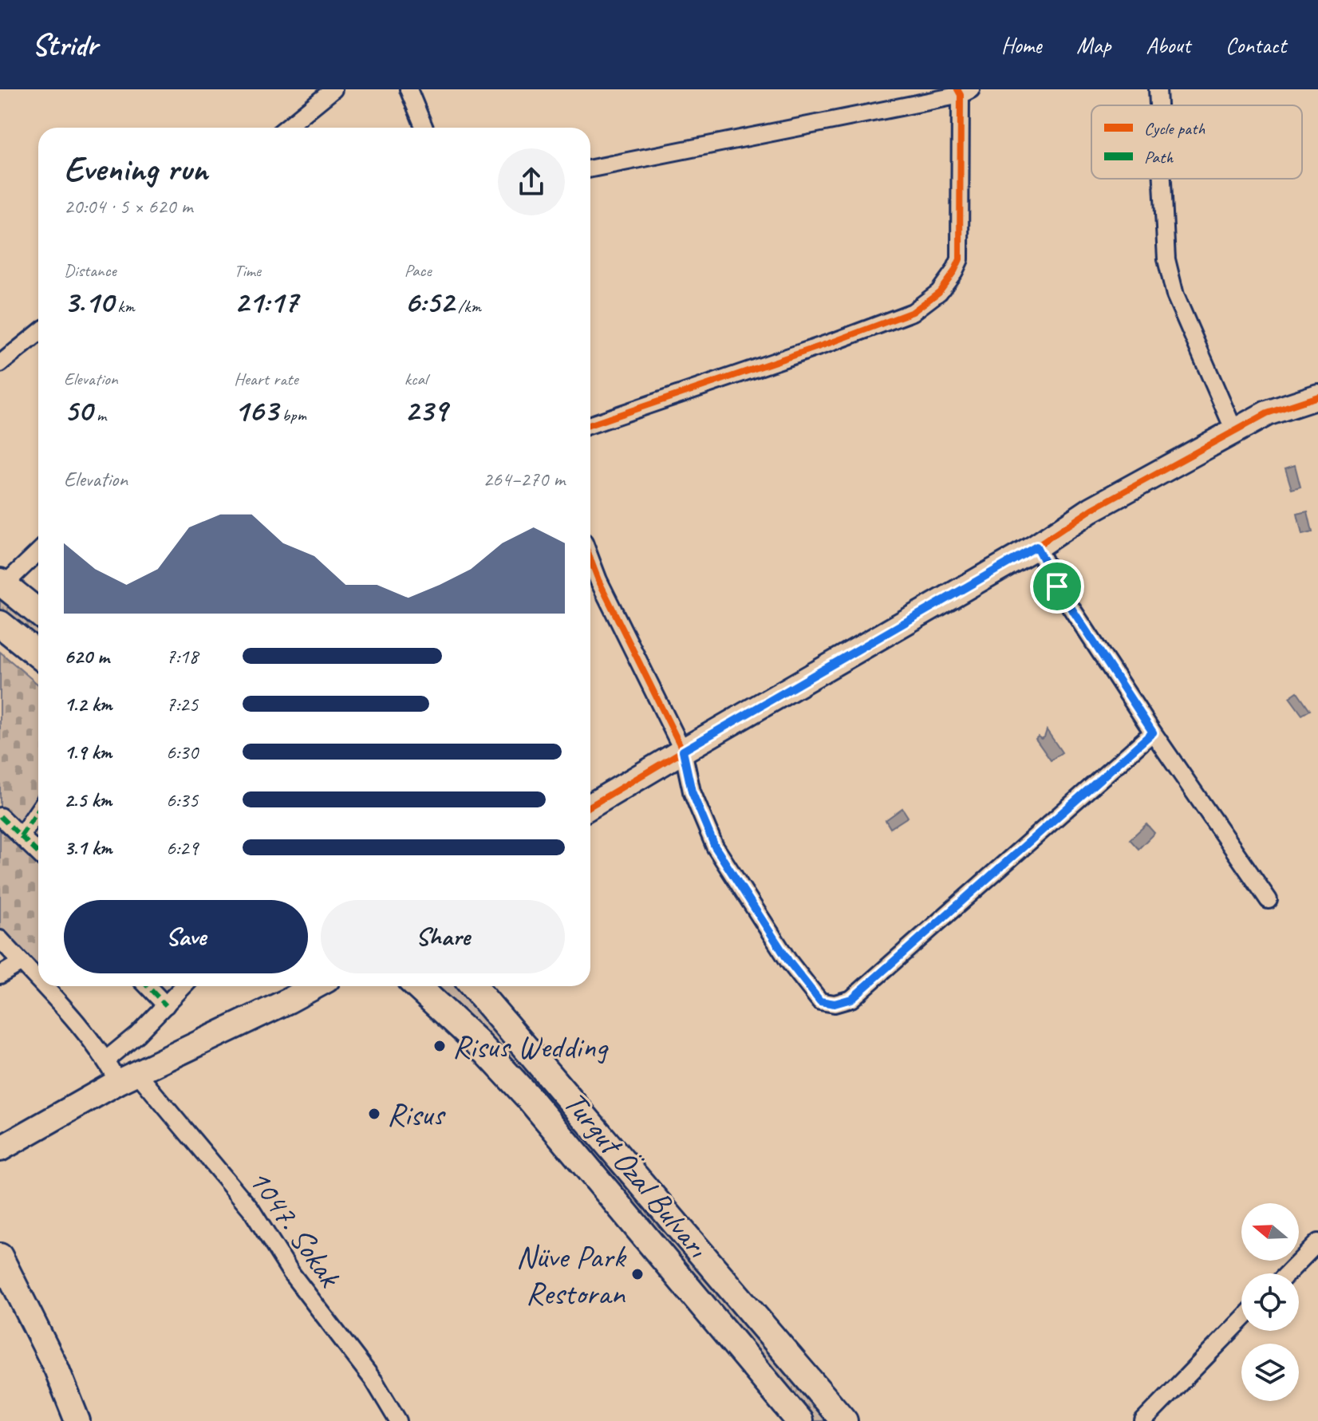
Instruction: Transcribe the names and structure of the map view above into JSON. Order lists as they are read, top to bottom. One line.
{"streets":{"main road":["Turgut Özal Bulvarı"],"street":["1047. Sokak"]},"places":["Risus Wedding","Risus","Nüve Park Restoran"],"legend":["Cycle path","Path"],"north":"left","page":{"header":"Stridr","nav":["Home","Map","About","Contact"],"heading":["Evening run","20:04 · 5 × 620 m"],"stats":[["Distance","3.10 km"],["Time","21:17"],["Pace","6:52 /km"],["Elevation","50 m"],["Heart rate","163 bpm"],["kcal","239"]],"chart":["Elevation","264–270 m"],"list":[{"name":"620 m","note":"7:18"},{"name":"1.2 km","note":"7:25"},{"name":"1.9 km","note":"6:30"},{"name":"2.5 km","note":"6:35"},{"name":"3.1 km","note":"6:29"}],"buttons":["Save","Share"]}}
